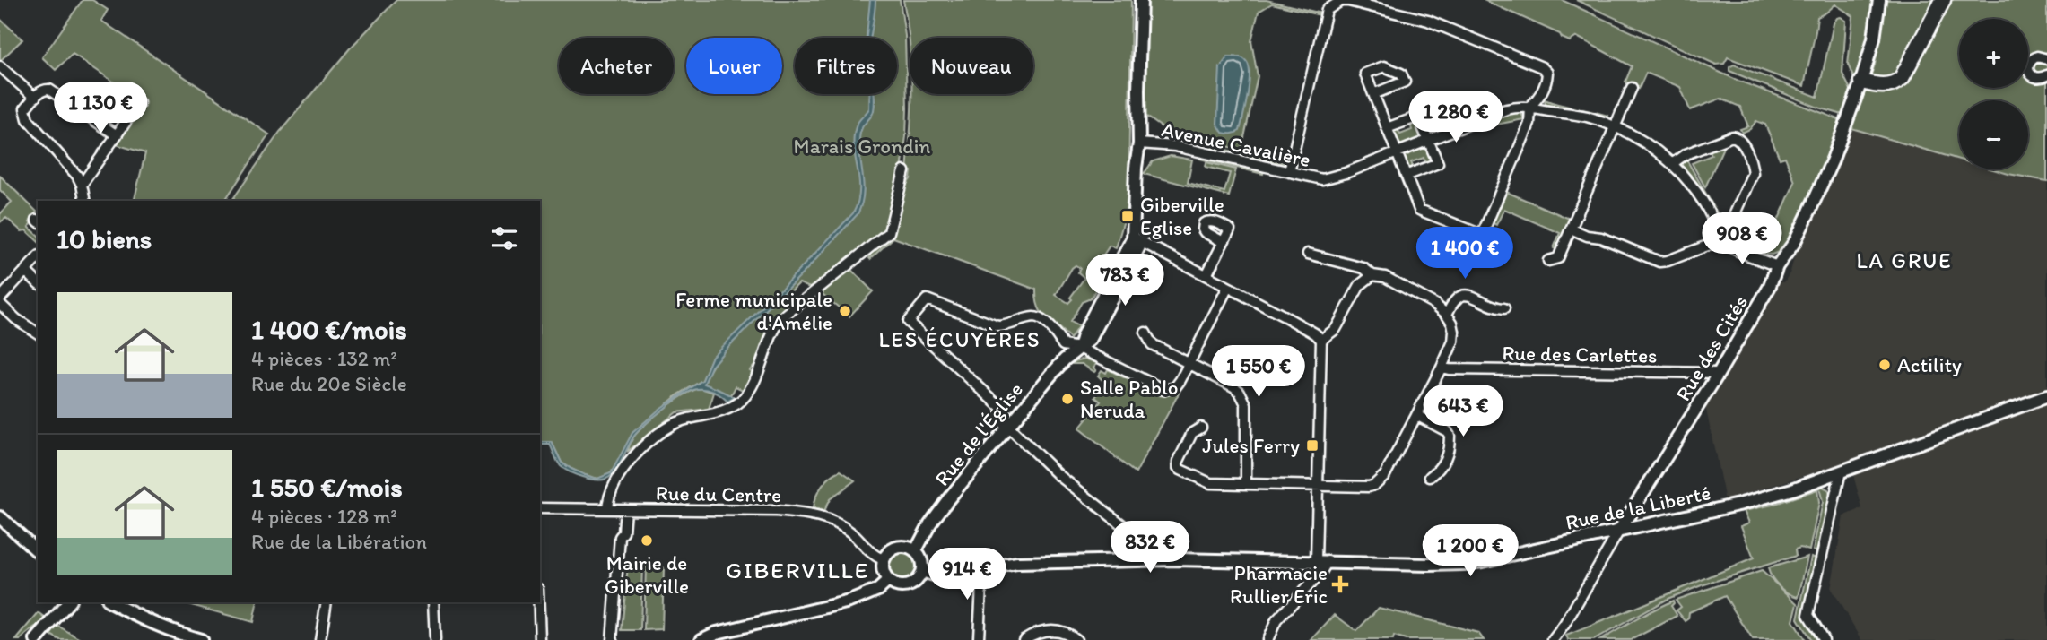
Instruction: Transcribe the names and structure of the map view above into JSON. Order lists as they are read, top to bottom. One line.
{"streets":{"street":["Avenue Cavalière","Rue des Cités","Rue des Carlettes","Rue de l'Église","Rue du Centre","Rue de la Liberté"]},"crossings":[["Avenue Cavalière","Rue de l'Église"],["Rue des Cités","Rue des Carlettes"],["Rue des Cités","Rue de la Liberté"],["Rue de l'Église","Rue du Centre"],["Rue de l'Église","Rue de la Liberté"],["Rue du Centre","Rue de la Liberté"]],"districts":["LA GRUE","LES ÉCUYÈRES","GIBERVILLE"],"parks":["Marais Grondin"],"places":{"transit":["Giberville Eglise","Jules Ferry"],"other":["Ferme municipale d'Amélie","Actility","Salle Pablo Neruda","Mairie de Giberville"],"health":["Pharmacie Rullier Eric"]},"page":{"map_buttons":["+","−"],"chip":["Acheter","Louer","Filtres","Nouveau"],"price":["1 130 €","1 280 €","908 €","1 400 €","783 €","1 550 €","643 €","832 €","1 200 €","914 €"],"heading":"10 biens","list":[{"name":"1 400 €/mois","note":"4 pièces · 132 m² · Rue du 20e Siècle"},{"name":"1 550 €/mois","note":"4 pièces · 128 m² · Rue de la Libération"}]}}
